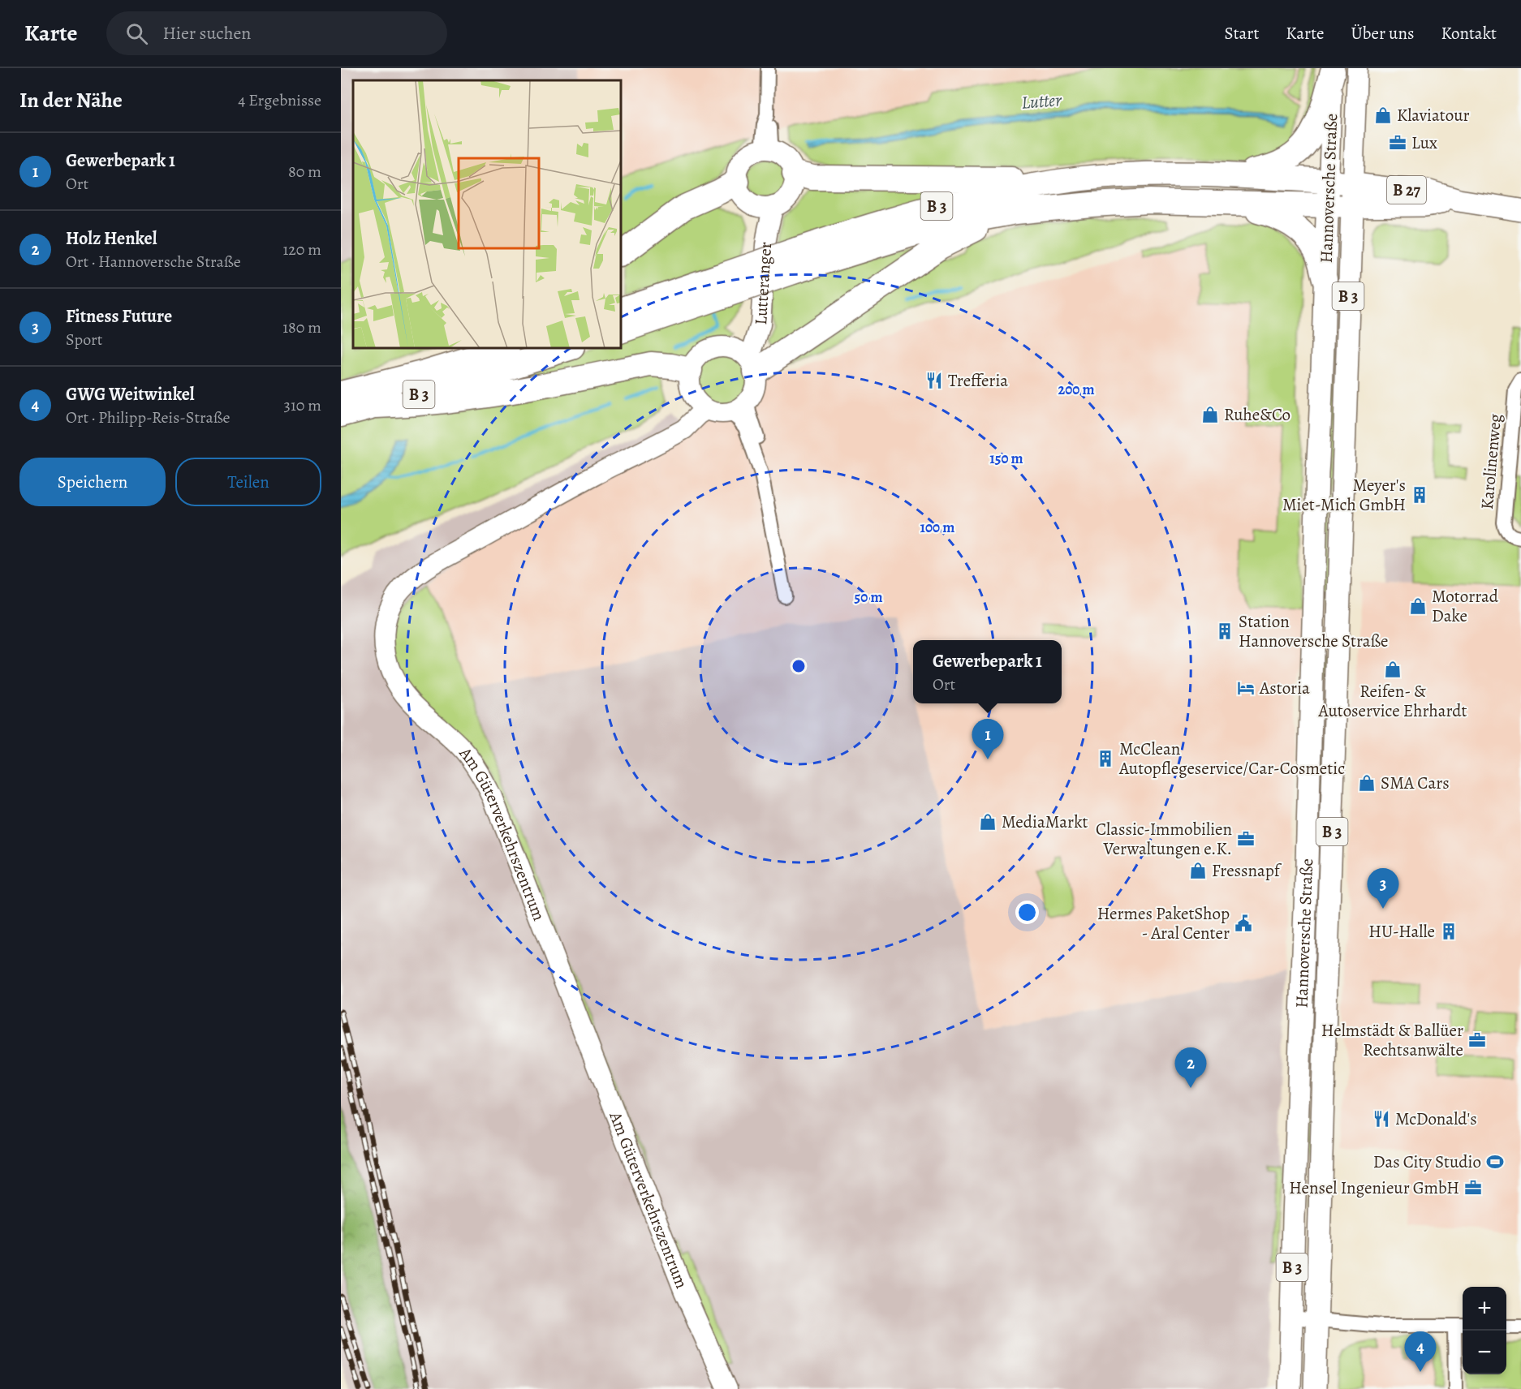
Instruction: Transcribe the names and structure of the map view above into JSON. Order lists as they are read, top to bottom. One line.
{"streets":{"highway":["B 27","B 3"],"main road":["Hannoversche Straße"],"street":["Lutteranger","Karolinenweg","Am Güterverkehrszentrum"]},"crossings":[["Hannoversche Straße","B 27"],["Hannoversche Straße","B 3"],["B 27","B 3"],["Lutteranger","Am Güterverkehrszentrum"]],"water":["Lutter"],"places":{"shop":["Klaviatour","Ruhe&Co","Motorrad Dake","Reifen- & Autoservice Ehrhardt","SMA Cars","MediaMarkt","Fressnapf"],"office":["Lux","Classic-Immobilien Verwaltungen e.K.","Helmstädt & Ballüer Rechtsanwälte","Hensel Ingenieur GmbH"],"restaurant":["Trefferia","McDonald's"],"building":["Meyer's Miet-Mich GmbH","Station Hannoversche Straße","McClean Autopflegeservice/Car-Cosmetic","HU-Halle"],"hotel":["Astoria"],"public building":["Hermes PaketShop - Aral Center"],"sports":["Das City Studio"]},"page":{"header":"Karte","search":"Hier suchen","nav":["Start","Karte","Über uns","Kontakt"],"heading":["In der Nähe","4 Ergebnisse"],"list":[{"mark":"1","name":"Gewerbepark 1","note":"Ort","value":"80 m"},{"mark":"2","name":"Holz Henkel","note":"Ort · Hannoversche Straße","value":"120 m"},{"mark":"3","name":"Fitness Future","note":"Sport","value":"180 m"},{"mark":"4","name":"GWG Weitwinkel","note":"Ort · Philipp-Reis-Straße","value":"310 m"}],"buttons":["Speichern","Teilen"],"popup":["Gewerbepark 1","Ort"],"pins":["1","3","2","4"],"map_buttons":["+","−"]},"rings":["200 m","150 m","100 m","50 m"]}
